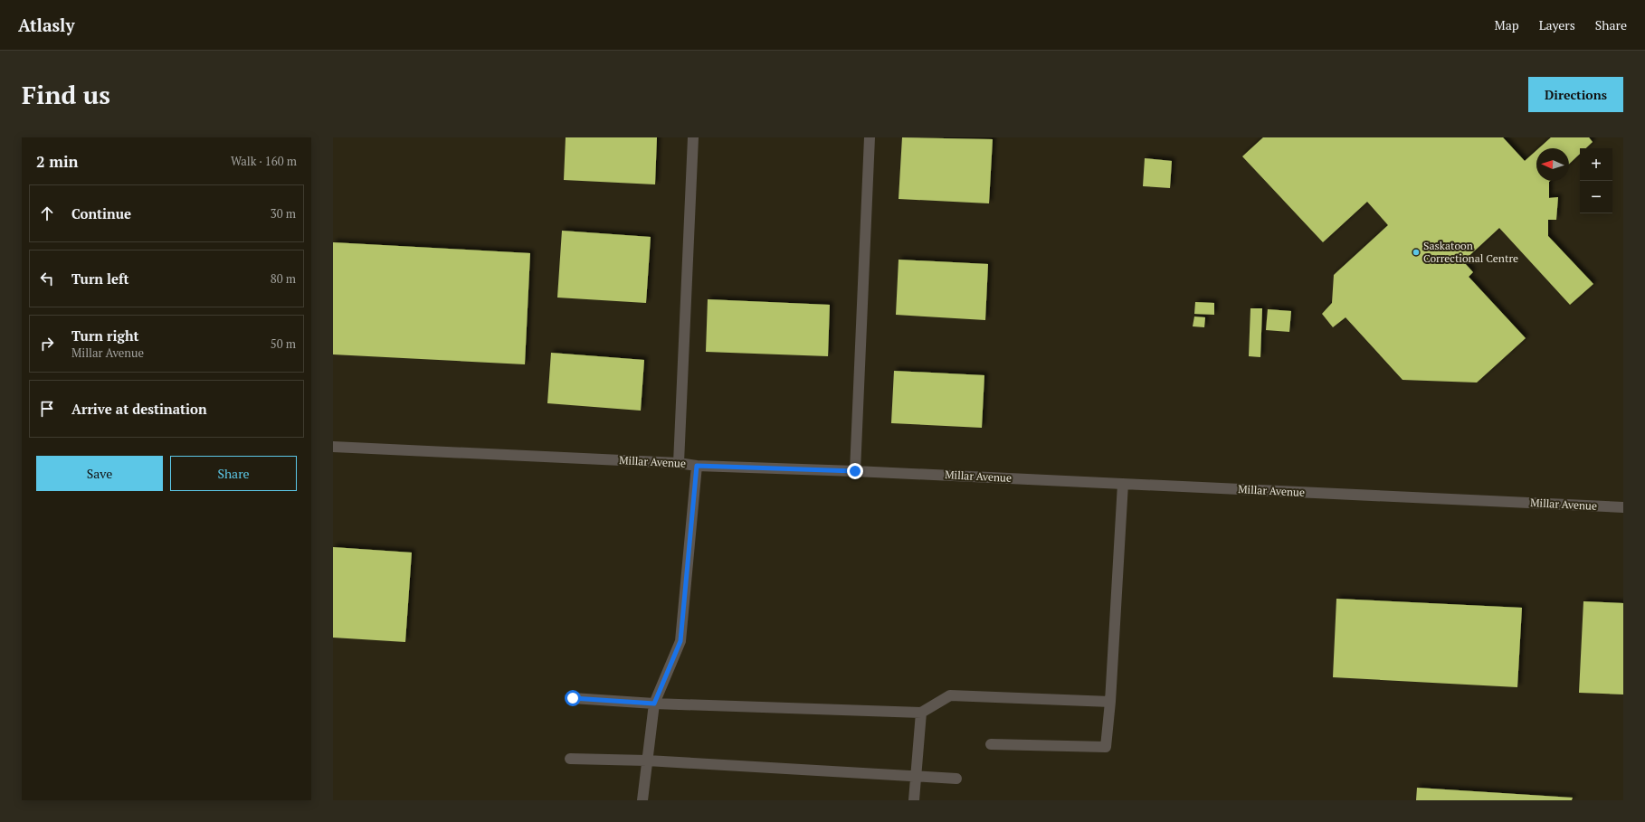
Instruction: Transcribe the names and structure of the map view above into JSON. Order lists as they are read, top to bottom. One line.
{"streets":{"street":["Millar Avenue"]},"places":["Saskatoon Correctional Centre"],"north":"left","page":{"header":"Atlasly","nav":["Map","Layers","Share"],"buttons":["Directions",["Save","Share"]],"title":"Find us","heading":["2 min","Walk · 160 m"],"map_buttons":["+","−"],"list":[["Continue","30 m"],["Turn left","80 m"],["Turn right","Millar Avenue","50 m"],"Arrive at destination"]}}
